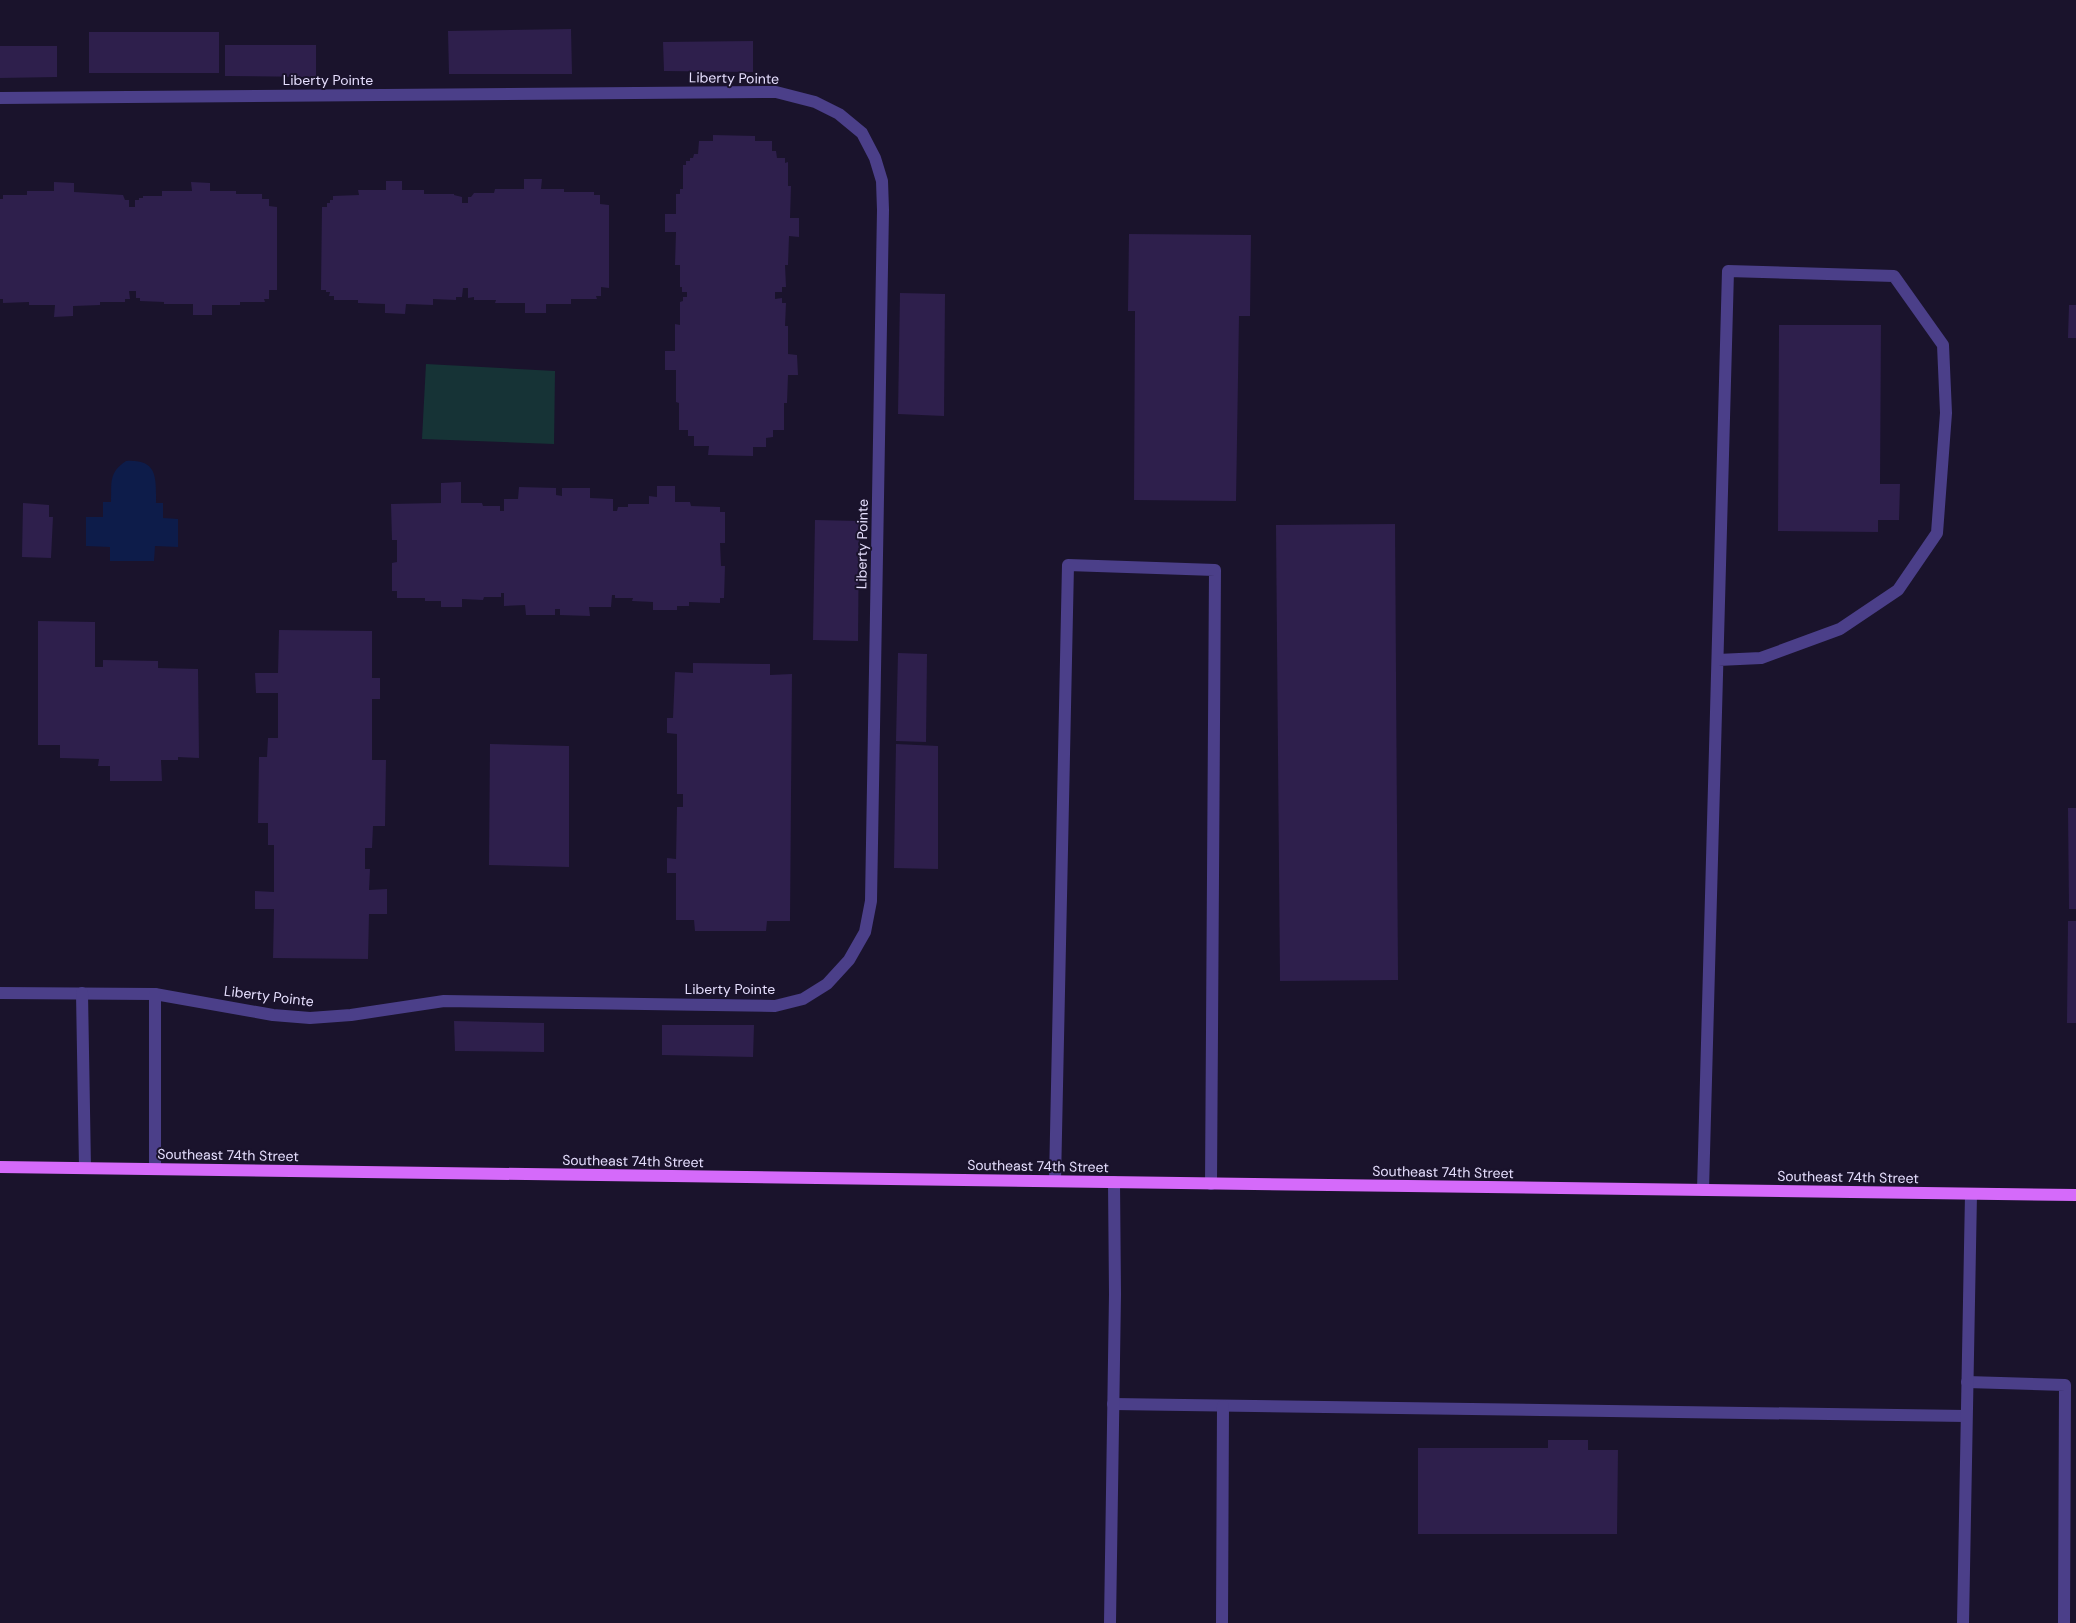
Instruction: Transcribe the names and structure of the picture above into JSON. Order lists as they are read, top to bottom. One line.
{"streets":{"main road":["Southeast 74th Street"],"street":["Liberty Pointe"]}}
